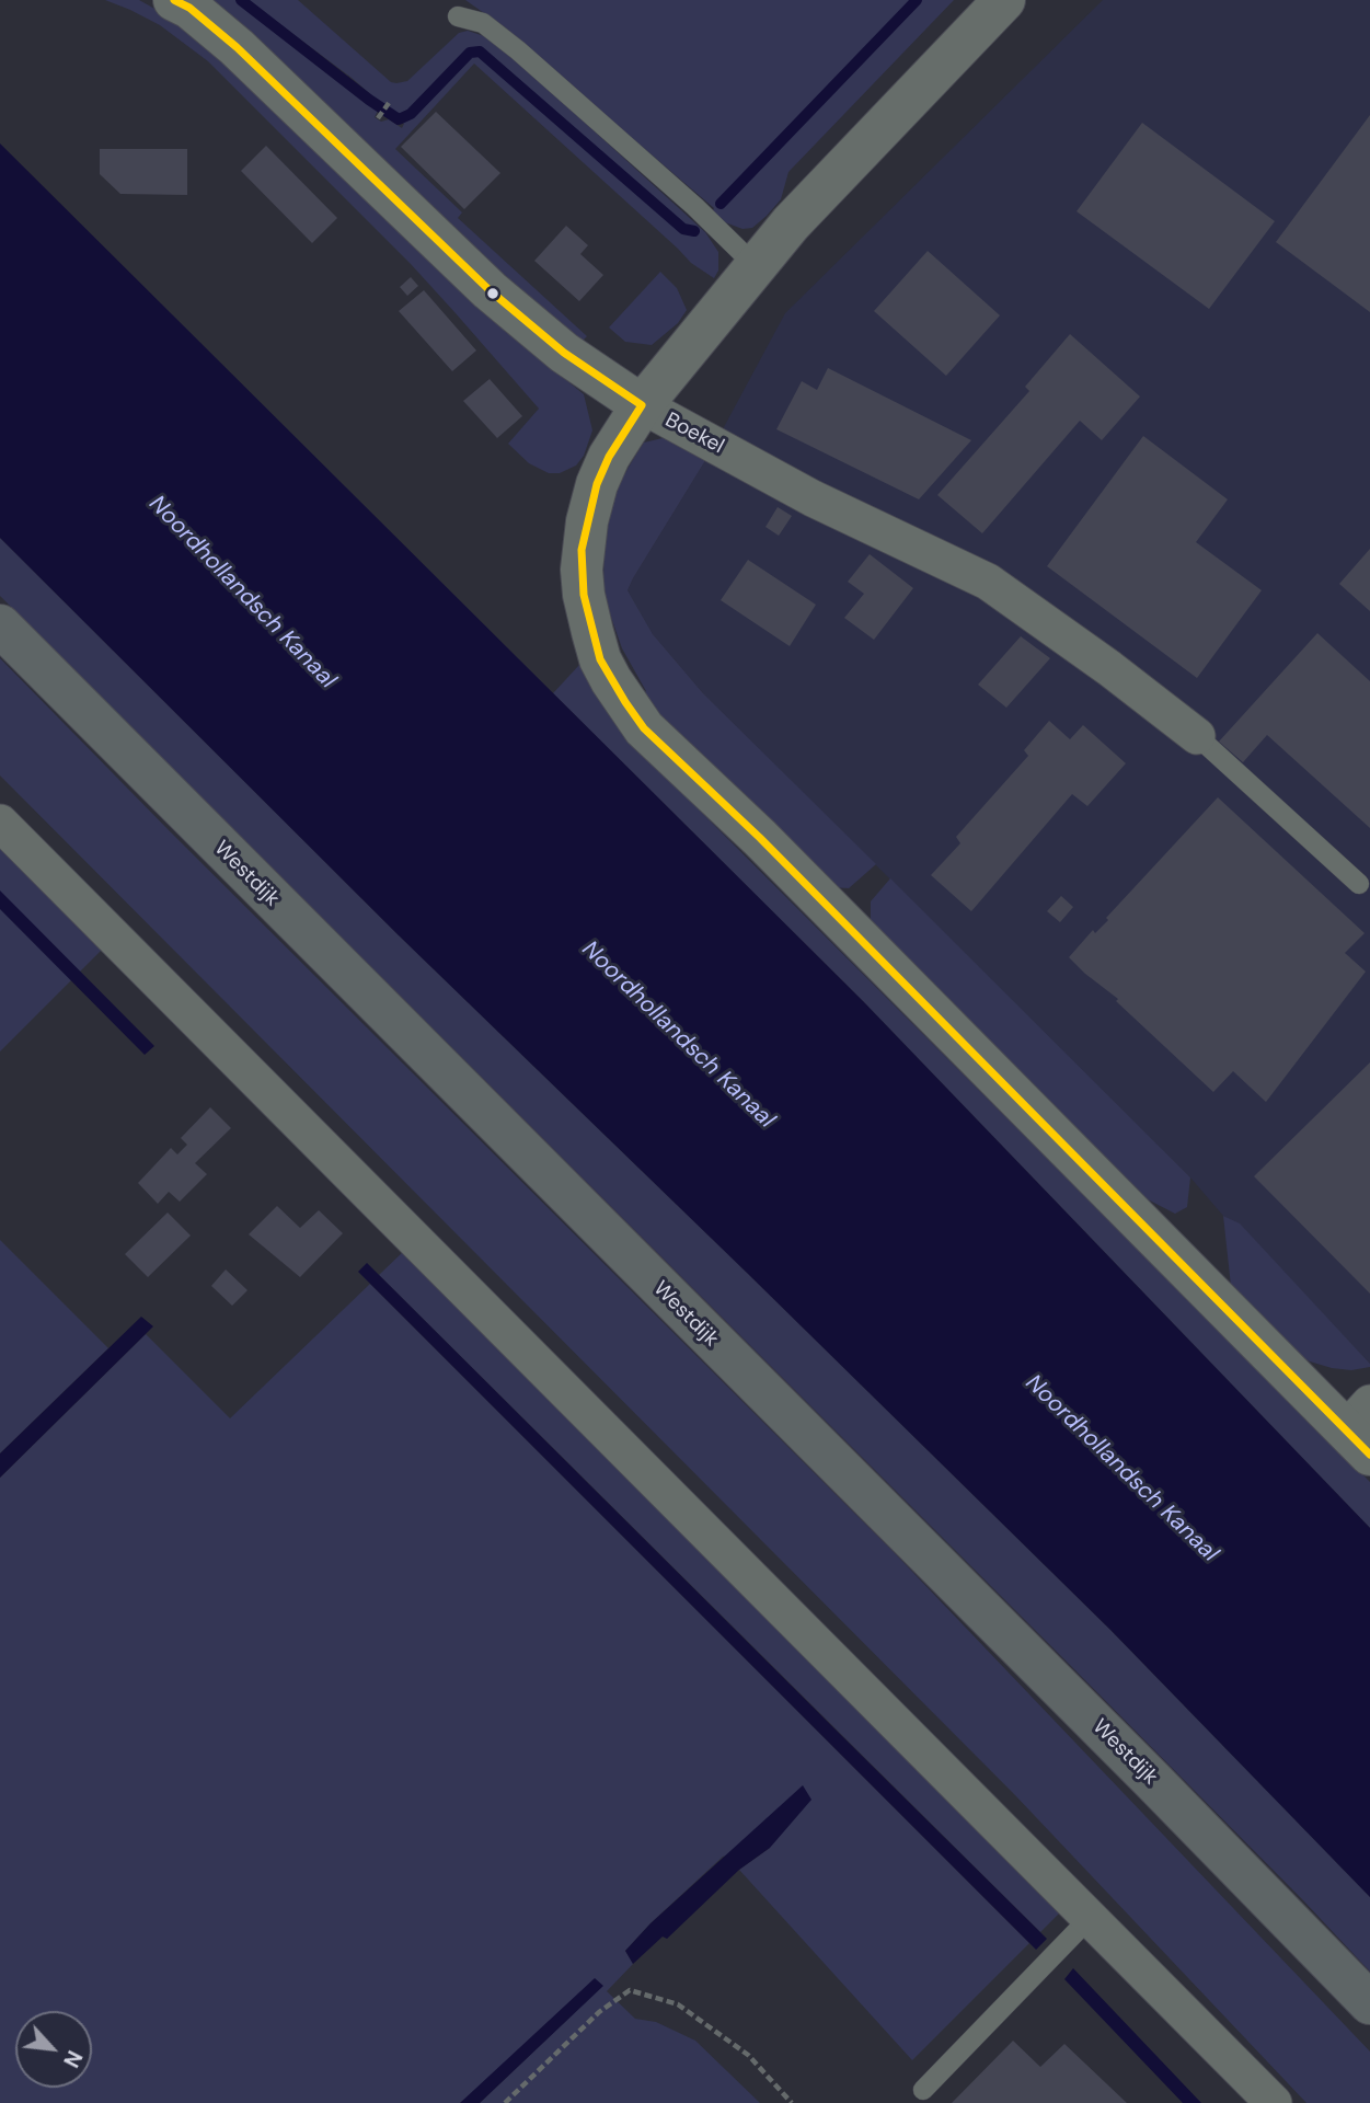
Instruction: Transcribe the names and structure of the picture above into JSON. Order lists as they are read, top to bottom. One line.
{"streets":{"main road":["Westdijk"],"street":["Boekel"]},"water":["Noordhollandsch Kanaal"],"north":"bottom right"}
